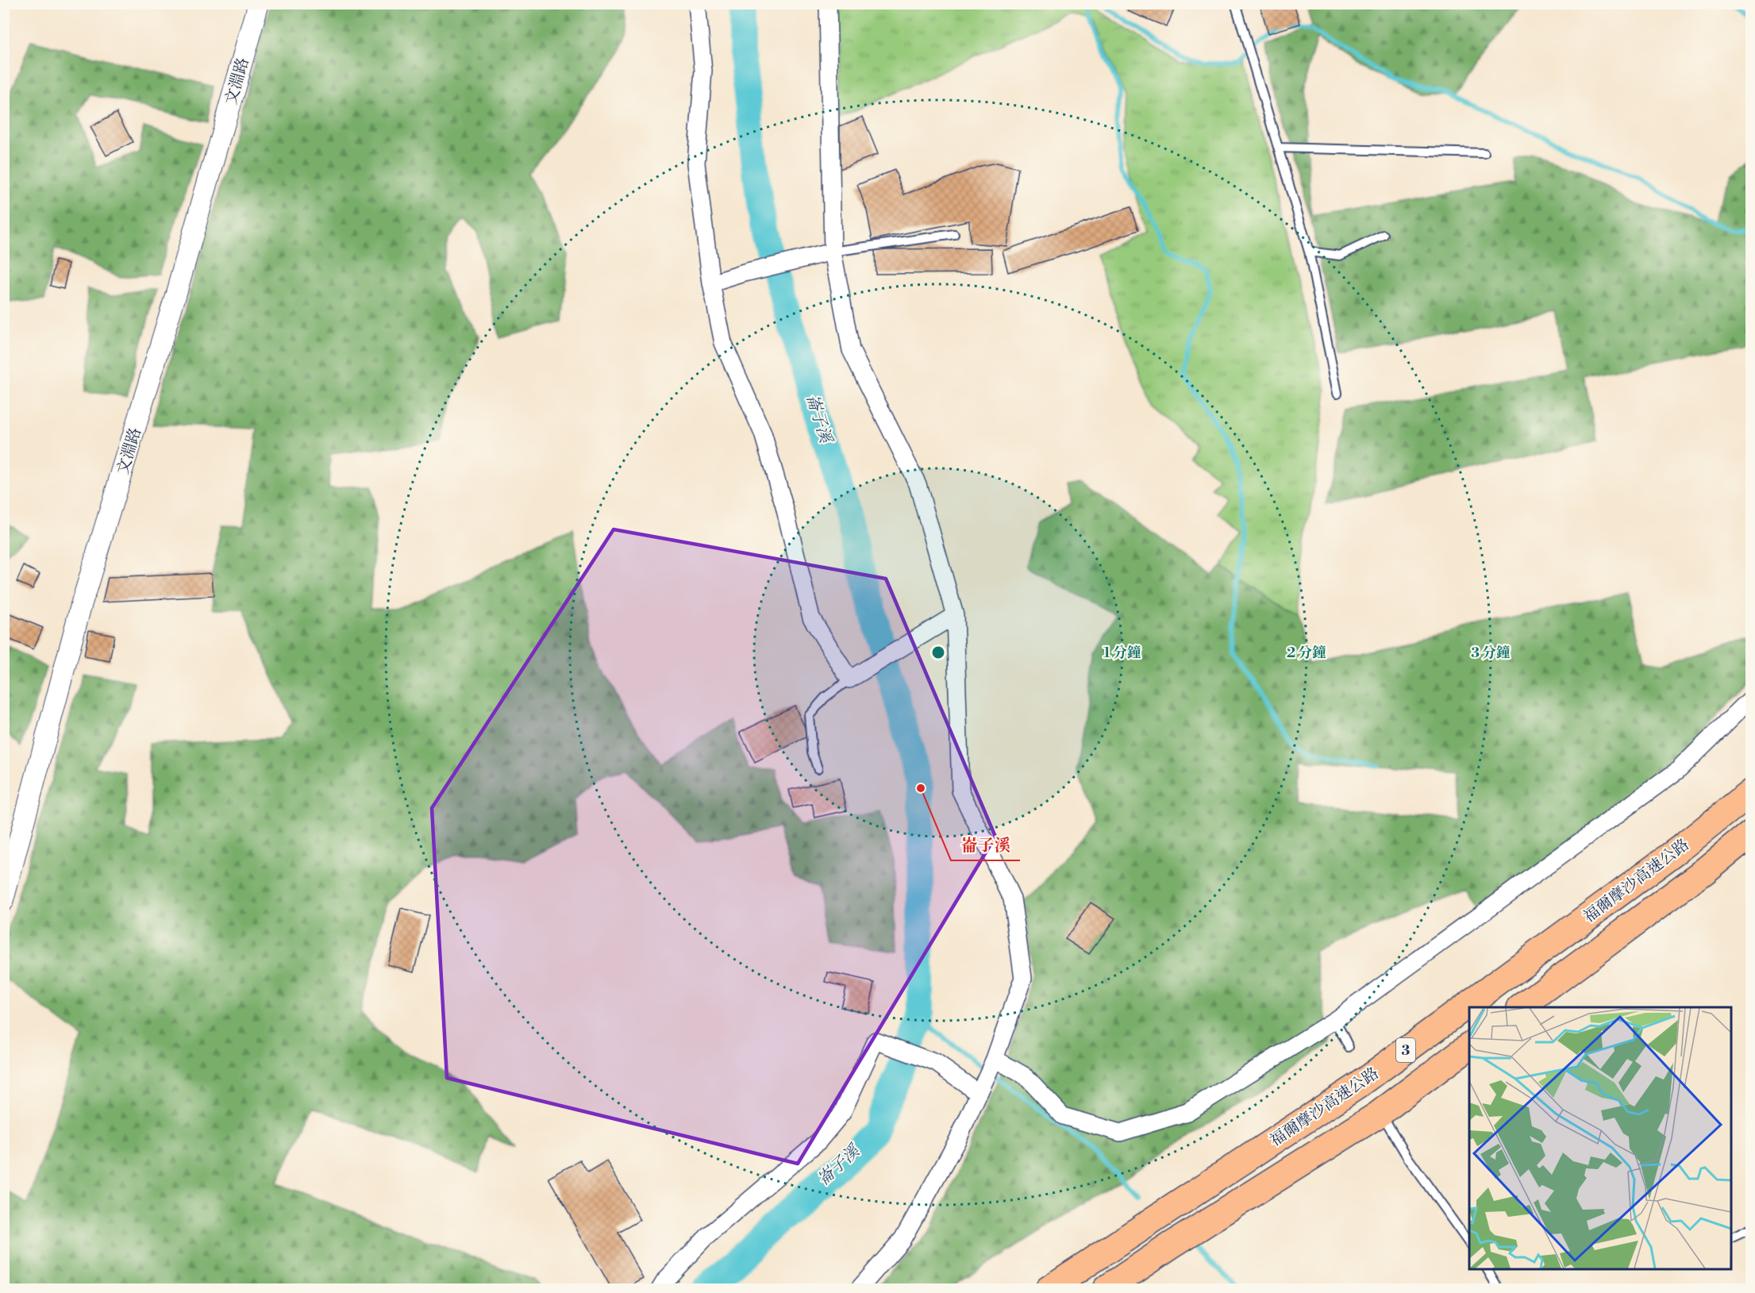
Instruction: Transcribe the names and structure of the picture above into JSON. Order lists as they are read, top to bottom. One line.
{"streets":{"highway":["福爾摩沙高速公路","3"],"street":["文淵路"]},"water":["崙子溪"],"places":["崙子溪"],"rings":["1 分鐘","2 分鐘","3 分鐘"]}
